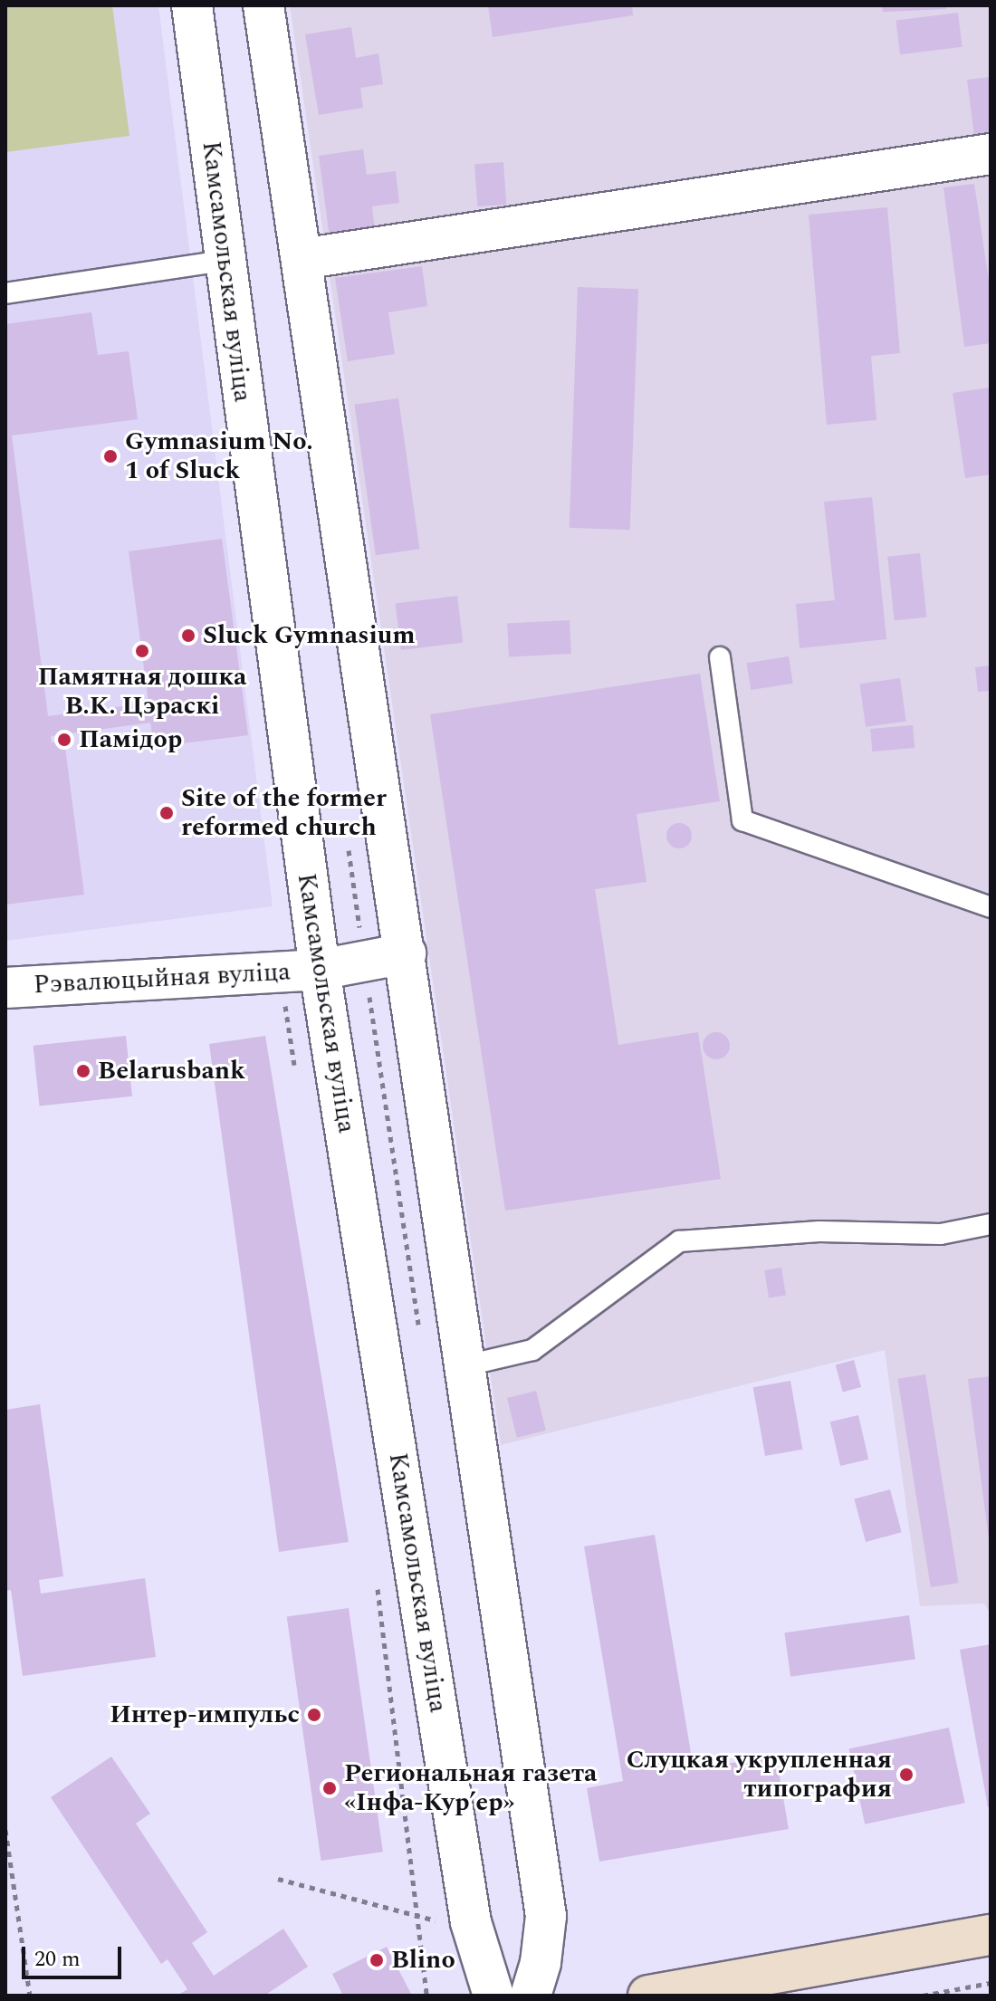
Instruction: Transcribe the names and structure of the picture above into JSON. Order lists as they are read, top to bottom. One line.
{"streets":{"street":["Камсамольская вуліца","Рэвалюцыйная вуліца"]},"crossings":[["Камсамольская вуліца","Рэвалюцыйная вуліца"]],"places":["Gymnasium No. 1 of Sluck","Sluck Gymnasium","Памятная дошка В.К. Цэраскі","Памідор","Site of the former reformed church","Belarusbank","Интер-импульс","Слуцкая укрупленная типография","Региональная газета «Інфа-Курʼер»","Blino"],"scale_bar":"20 m"}
